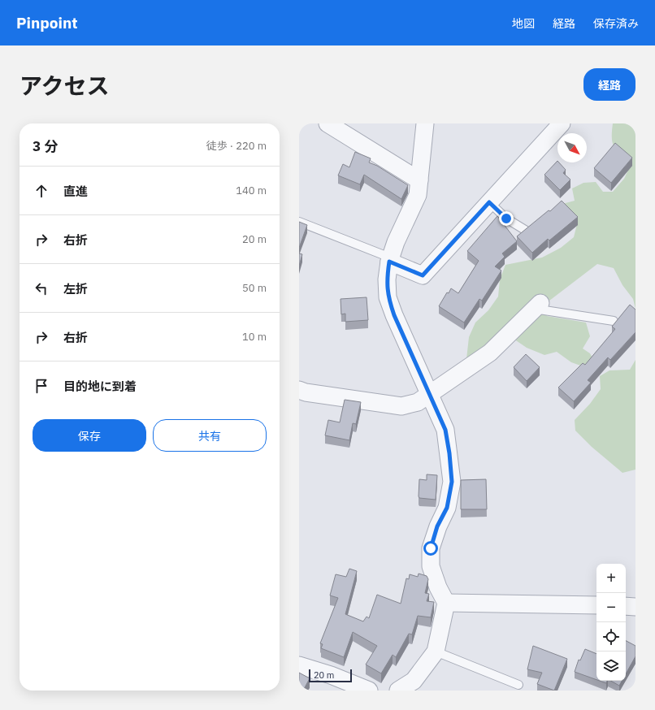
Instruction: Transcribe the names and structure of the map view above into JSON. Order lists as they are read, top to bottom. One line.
{"scale_bar":"20 m","north":"bottom right","page":{"header":"Pinpoint","nav":["地図","経路","保存済み"],"title":"アクセス","buttons":["経路",["保存","共有"]],"heading":["3 分","徒歩 · 220 m"],"list":[["直進","140 m"],["右折","20 m"],["左折","50 m"],["右折","10 m"],"目的地に到着"],"map_buttons":["+","−"],"scale":"20 m"}}
